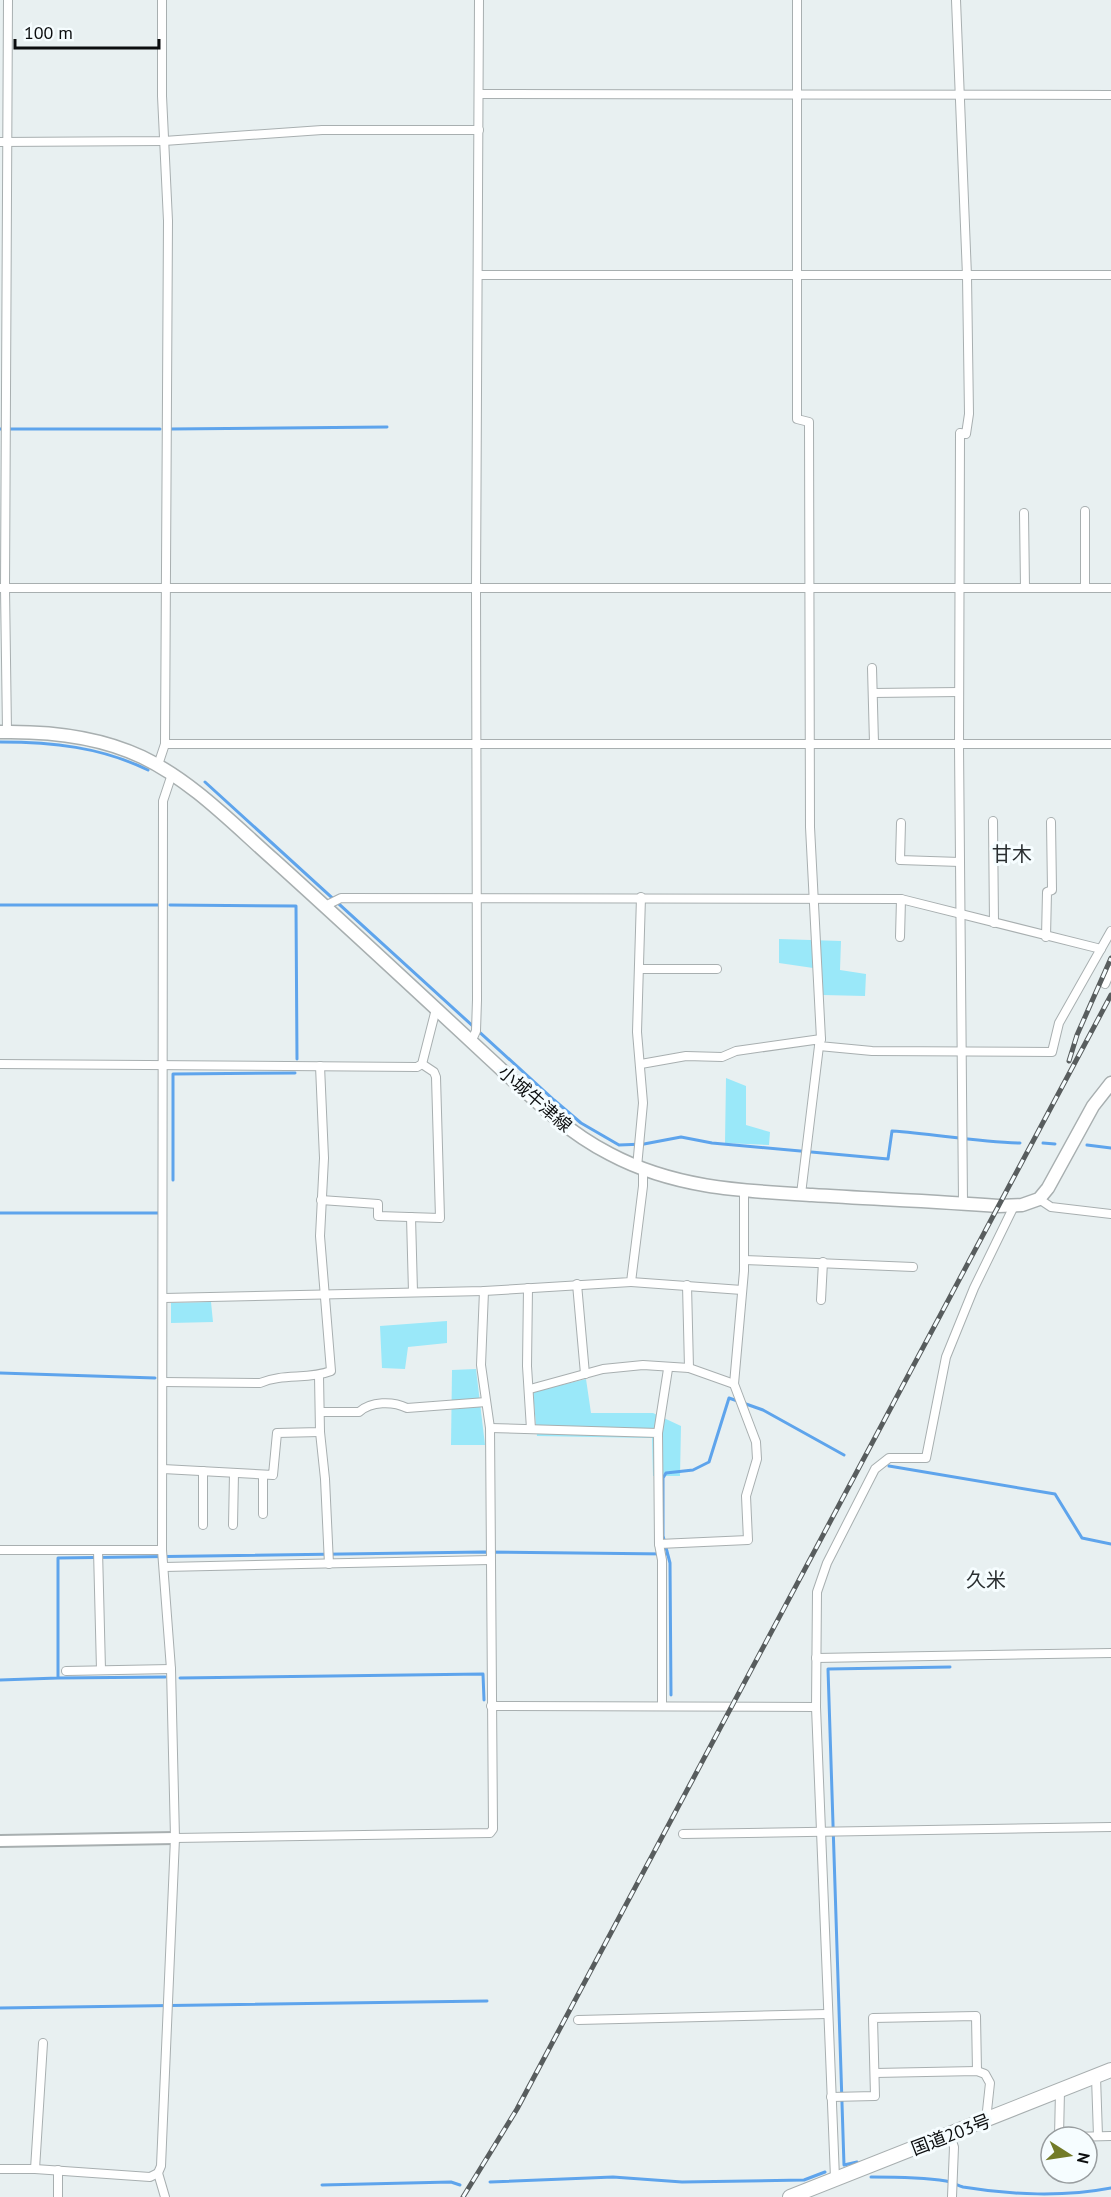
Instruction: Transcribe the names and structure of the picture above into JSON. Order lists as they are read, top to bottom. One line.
{"streets":{"highway":["国道203号"],"main road":["小城牛津線"]},"districts":["甘木","久米"],"scale_bar":"100 m","north":"right"}
